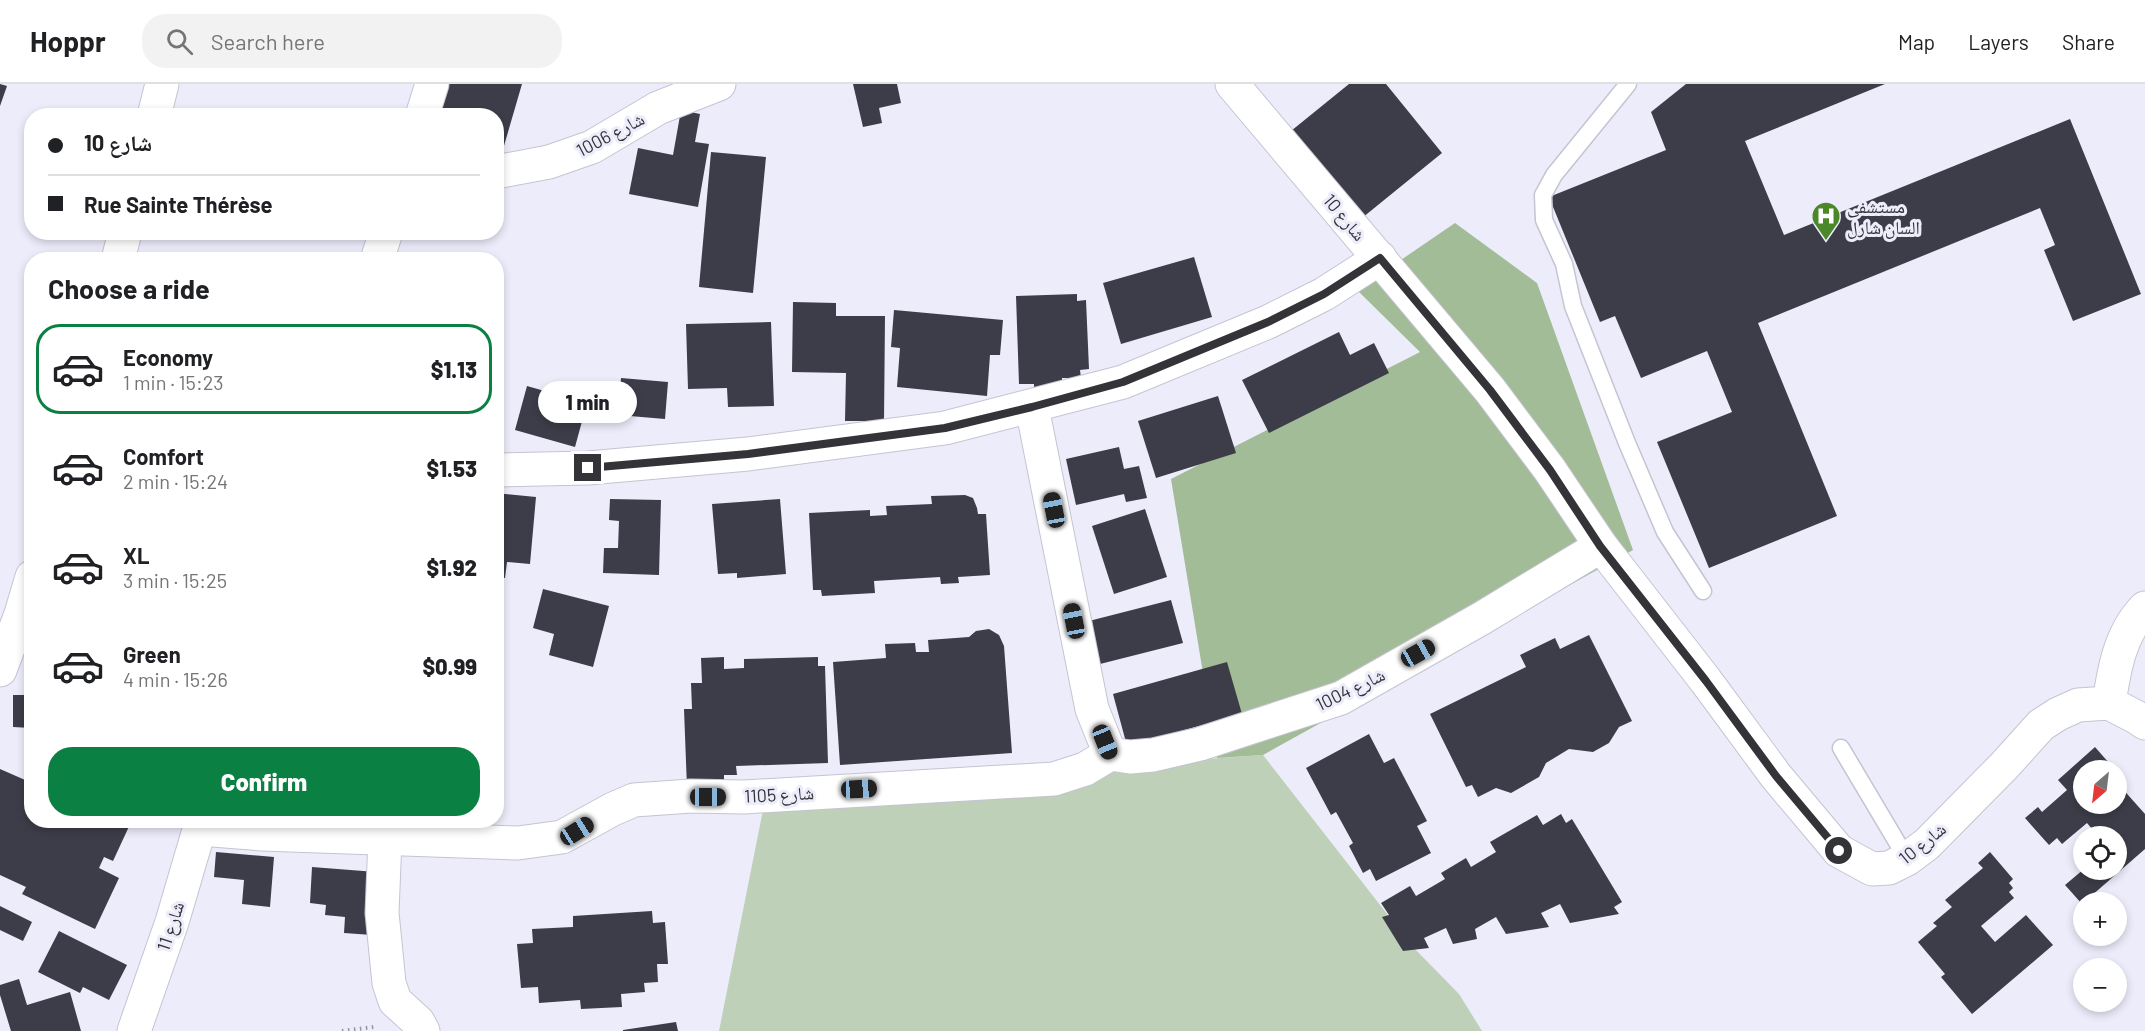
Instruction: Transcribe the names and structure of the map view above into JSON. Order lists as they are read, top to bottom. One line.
{"streets":{"street":["شارع 1006","شارع 10","شارع 1004","شارع 1105","شارع 11"]},"crossings":[["شارع 10","شارع 1004"],["شارع 1004","شارع 1105"]],"places":{"hospital":["مستشفى السان شارل"]},"north":"bottom left","page":{"header":"Hoppr","search":"Search here","nav":["Map","Layers","Share"],"banner":["شارع 10","Rue Sainte Thérèse"],"heading":"Choose a ride","list":[{"name":"Economy","note":"1 min · 15:23","value":"$1.13"},{"name":"Comfort","note":"2 min · 15:24","value":"$1.53"},{"name":"XL","note":"3 min · 15:25","value":"$1.92"},{"name":"Green","note":"4 min · 15:26","value":"$0.99"}],"bubble":"1 min","buttons":"Confirm","map_buttons":["+","−"]}}
